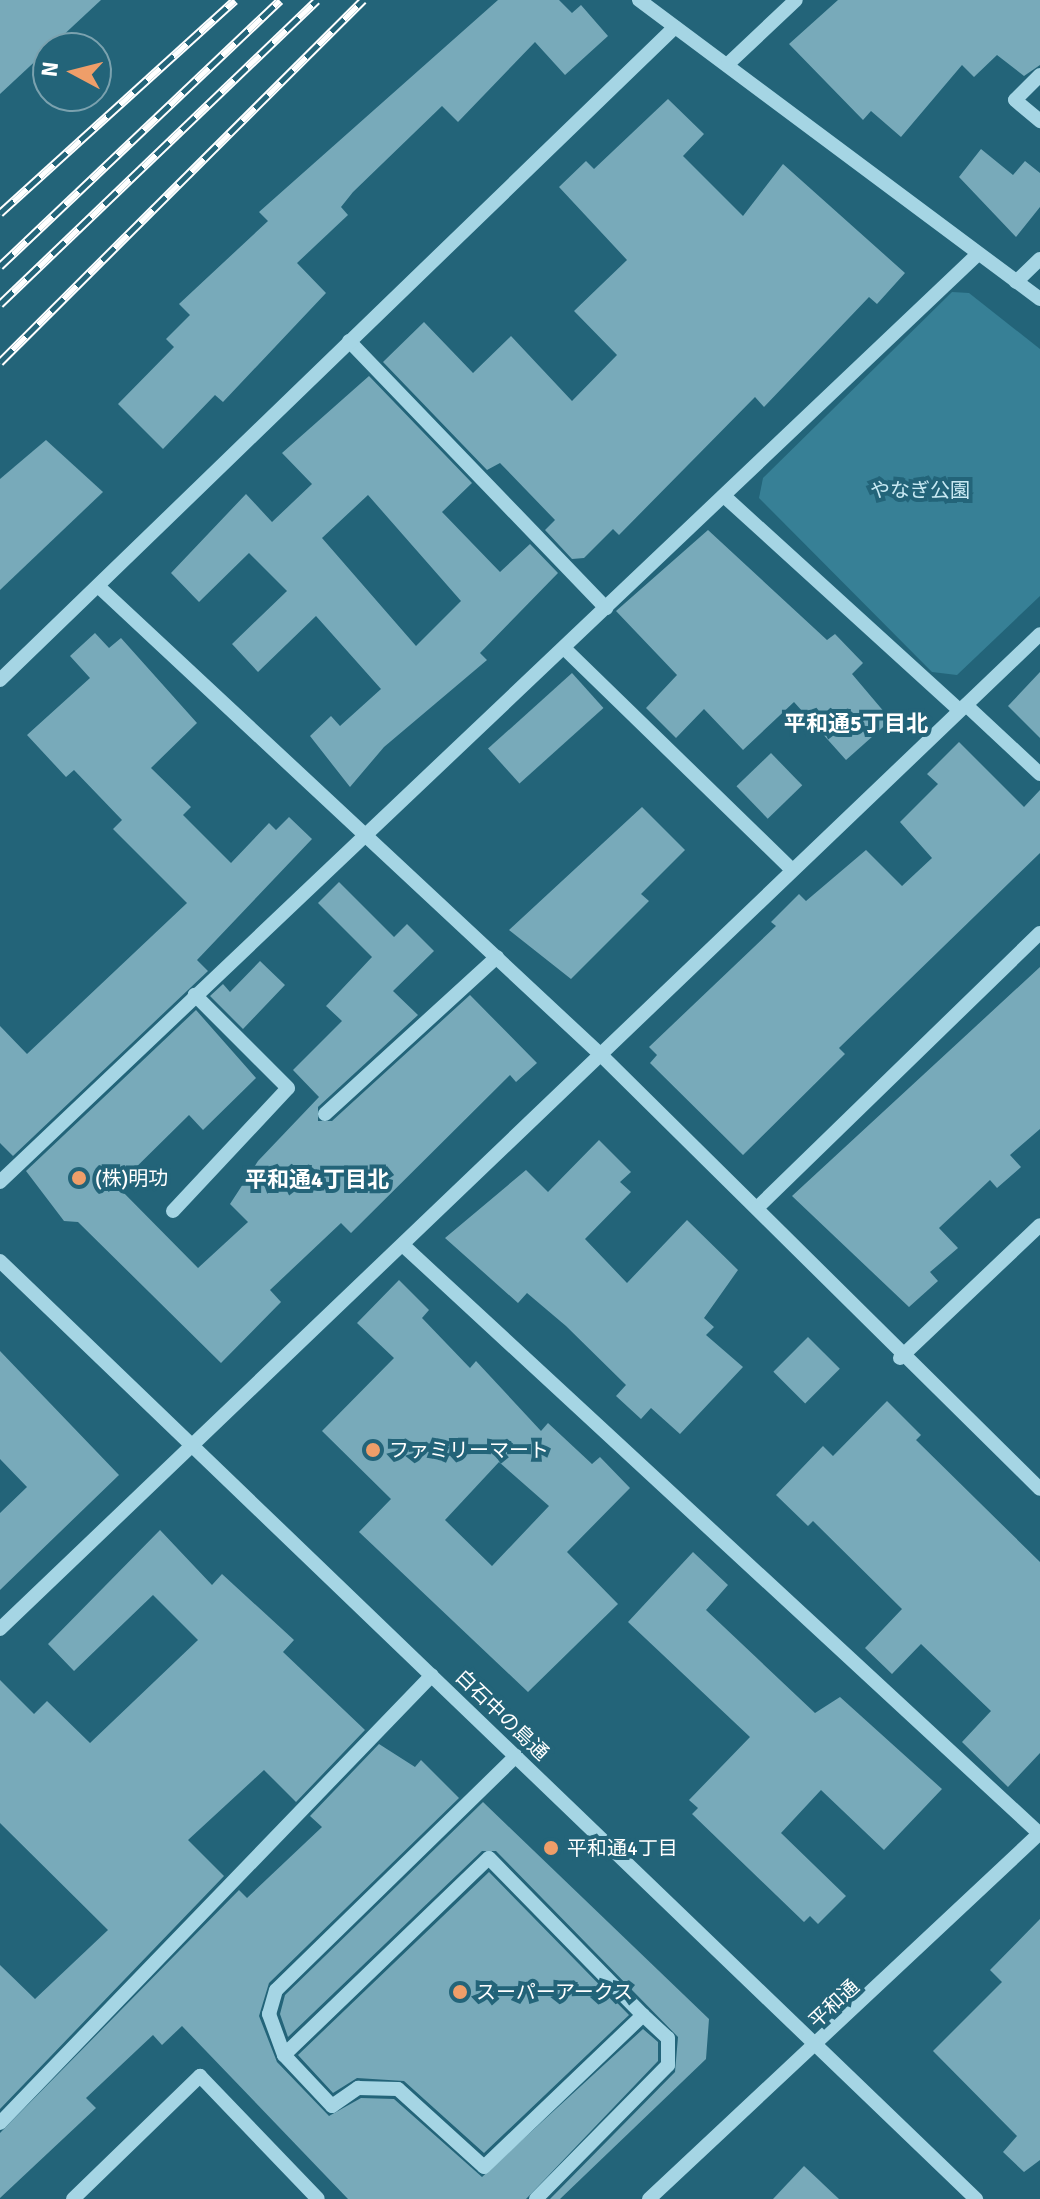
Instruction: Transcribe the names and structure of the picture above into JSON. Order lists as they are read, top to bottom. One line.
{"streets":{"street":["白石中の島通","平和通"]},"crossings":[["白石中の島通","平和通"]],"districts":["平和通5丁目北","平和通4丁目北"],"parks":["やなぎ公園"],"places":["(株)明功","ファミリーマート","平和通4丁目","スーパーアークス"],"north":"left"}
